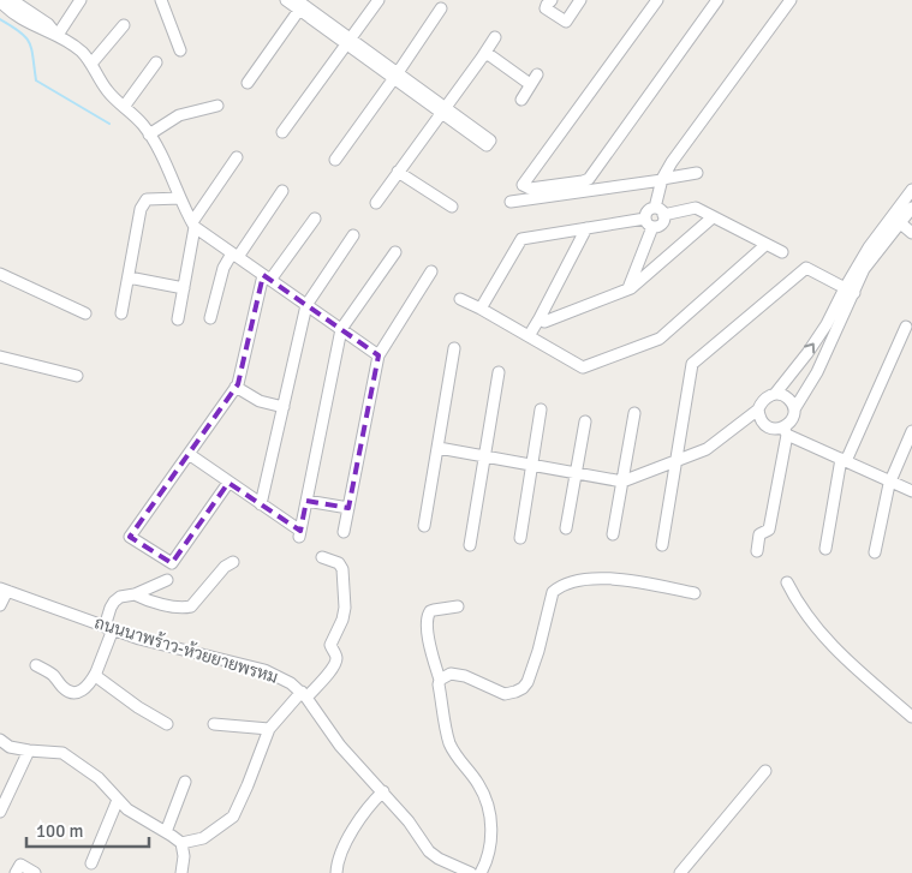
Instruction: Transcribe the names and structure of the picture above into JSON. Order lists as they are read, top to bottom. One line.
{"streets":{"street":["ถนนนาพร้าว-ห้วยยายพรหม"]},"scale_bar":"100 m"}
